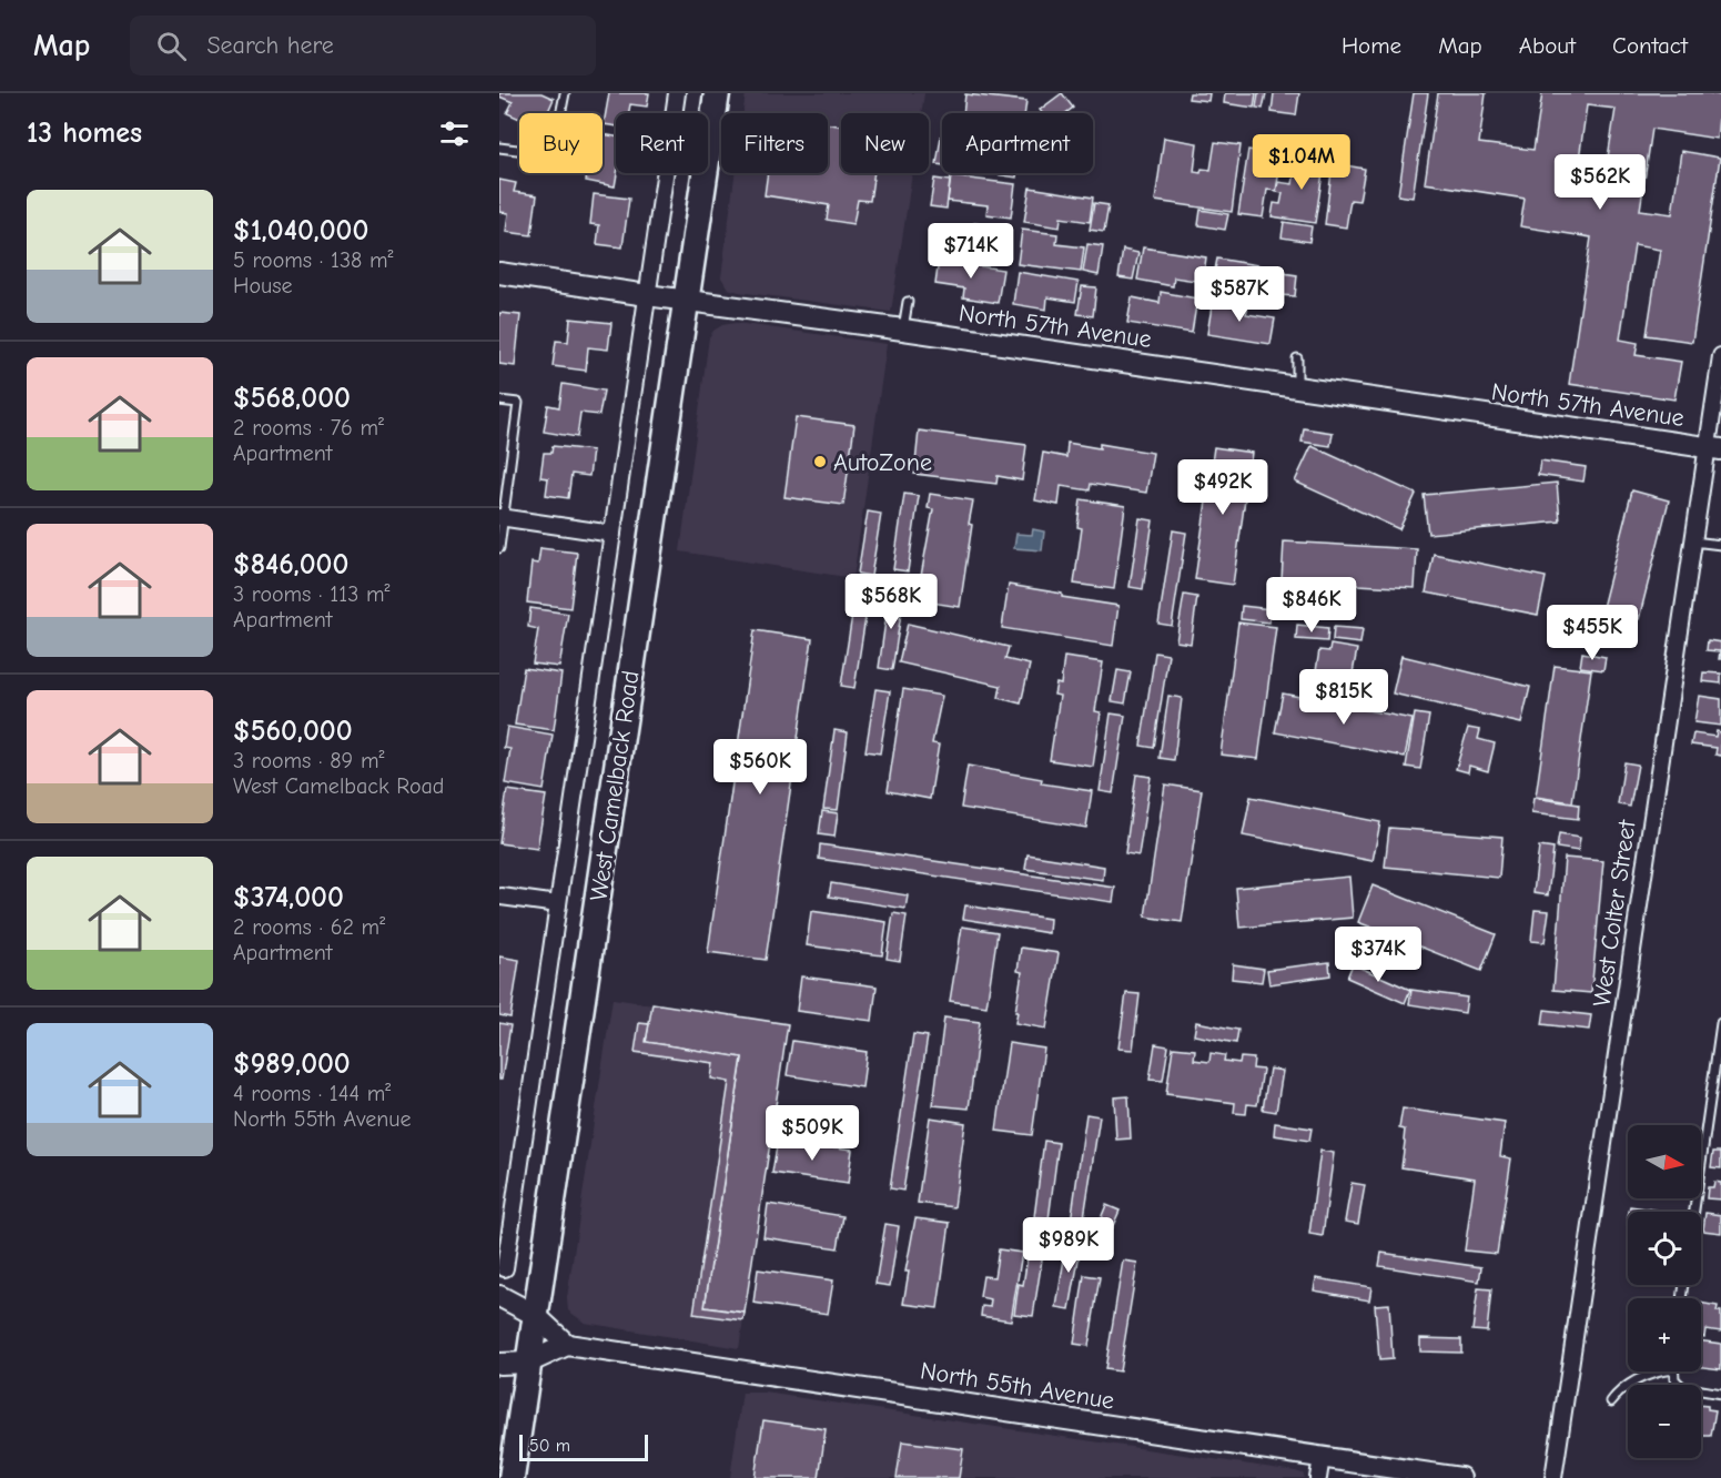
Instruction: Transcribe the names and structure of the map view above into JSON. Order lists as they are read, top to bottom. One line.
{"streets":{"main road":["West Camelback Road"],"street":["North 57th Avenue","West Colter Street","North 55th Avenue"]},"crossings":[["North 57th Avenue","West Camelback Road"],["North 57th Avenue","West Colter Street"]],"places":["AutoZone"],"scale_bar":"50 m","north":"right","page":{"header":"Map","search":"Search here","nav":["Home","Map","About","Contact"],"heading":"13 homes","chip":["Buy","Rent","Filters","New","Apartment"],"price":["$1.04M","$562K","$714K","$587K","$492K","$568K","$846K","$455K","$815K","$560K","$374K","$509K","$989K"],"list":[{"name":"$1,040,000","note":"5 rooms · 138 m² · House"},{"name":"$568,000","note":"2 rooms · 76 m² · Apartment"},{"name":"$846,000","note":"3 rooms · 113 m² · Apartment"},{"name":"$560,000","note":"3 rooms · 89 m² · West Camelback Road"},{"name":"$374,000","note":"2 rooms · 62 m² · Apartment"},{"name":"$989,000","note":"4 rooms · 144 m² · North 55th Avenue"}],"map_buttons":["+","−"],"scale":"50 m"}}
